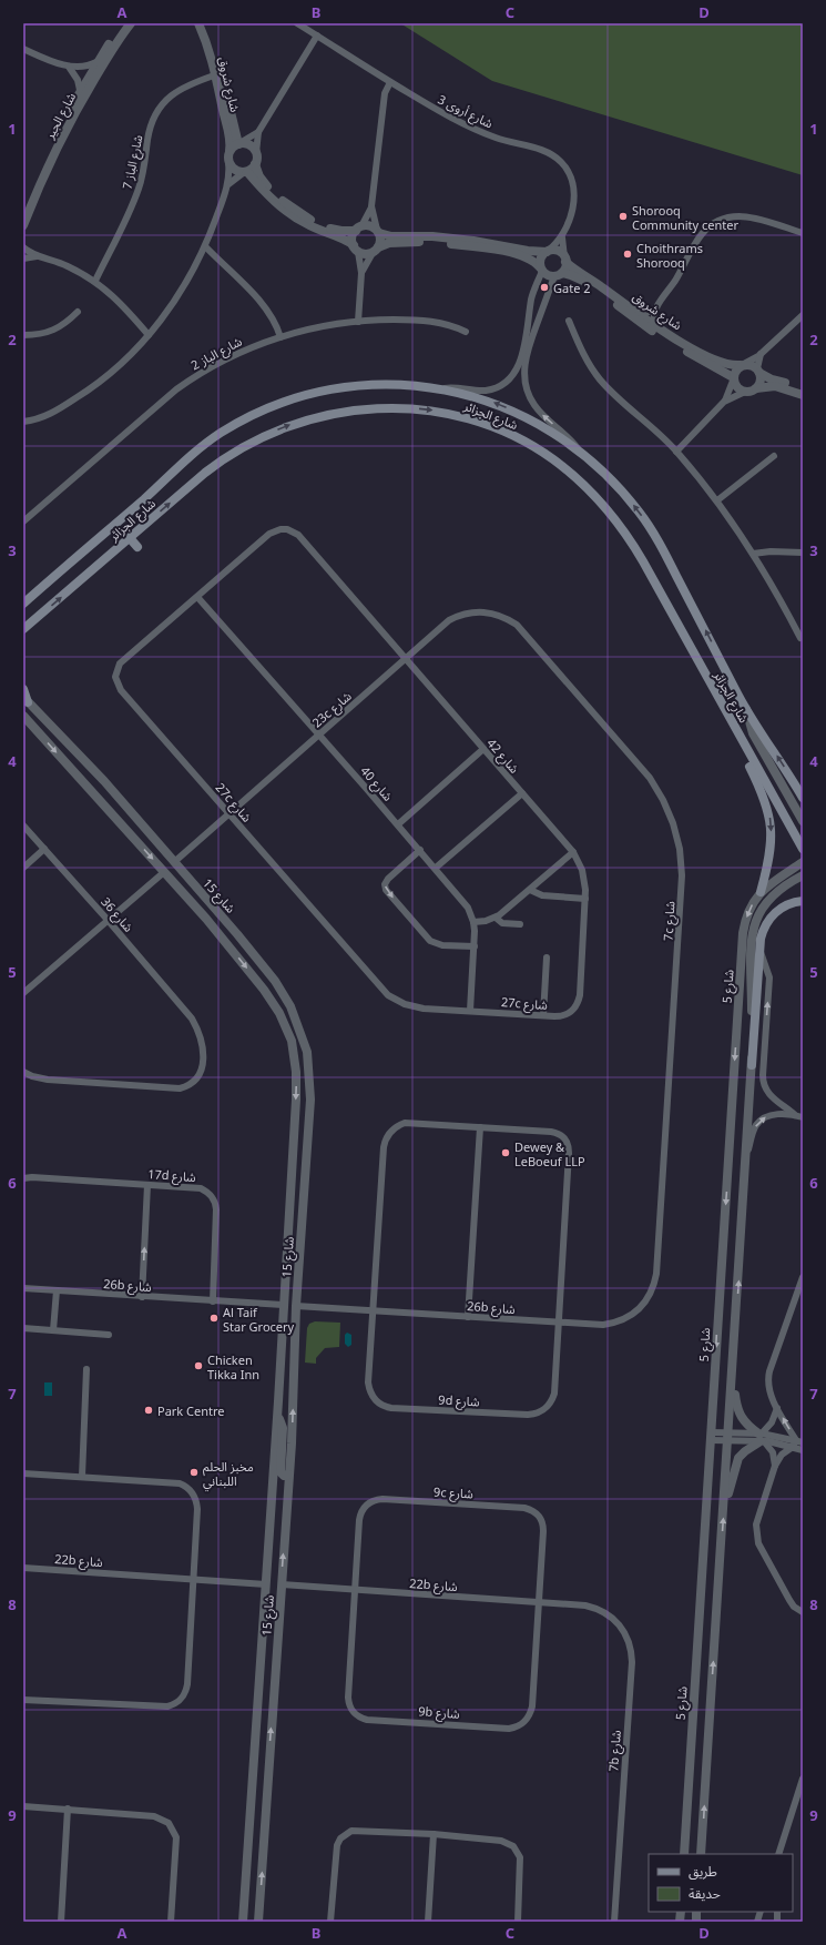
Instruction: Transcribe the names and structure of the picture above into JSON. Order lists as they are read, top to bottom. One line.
{"streets":{"main road":["شارع الجزائر"],"street":["شارع شروق","شارع أروى 3","شارع الجير","شارع الباز 7","شارع الباز 2","23c شارع","شارع 42","شارع 40","27c شارع","شارع 15","شارع 36","7c شارع","شارع 5","17d شارع","26b شارع","9d شارع","9c شارع","22b شارع","9b شارع","7b شارع"]},"crossings":[["شارع شروق","شارع أروى 3"],["شارع شروق","شارع الباز 7"],["23c شارع","شارع 42"],["23c شارع","شارع 40"],["23c شارع","27c شارع"],["23c شارع","شارع 15"],["23c شارع","7c شارع"],["شارع 42","27c شارع"],["شارع 40","27c شارع"],["شارع 15","26b شارع"],["شارع 15","22b شارع"],["7c شارع","26b شارع"],["17d شارع","26b شارع"],["26b شارع","9d شارع"],["9c شارع","22b شارع"],["9c شارع","9b شارع"],["22b شارع","9b شارع"],["22b شارع","7b شارع"]],"places":["Shorooq Community center","Choithrams Shorooq","Gate 2","Dewey & LeBoeuf LLP","Al Taif Star Grocery","Chicken Tikka Inn","Park Centre","مخبز الحلم اللبناني"],"legend":["طريق","حديقة"],"grid":{"columns":["A","B","C","D"],"rows":["1","2","3","4","5","6","7","8","9"]}}
